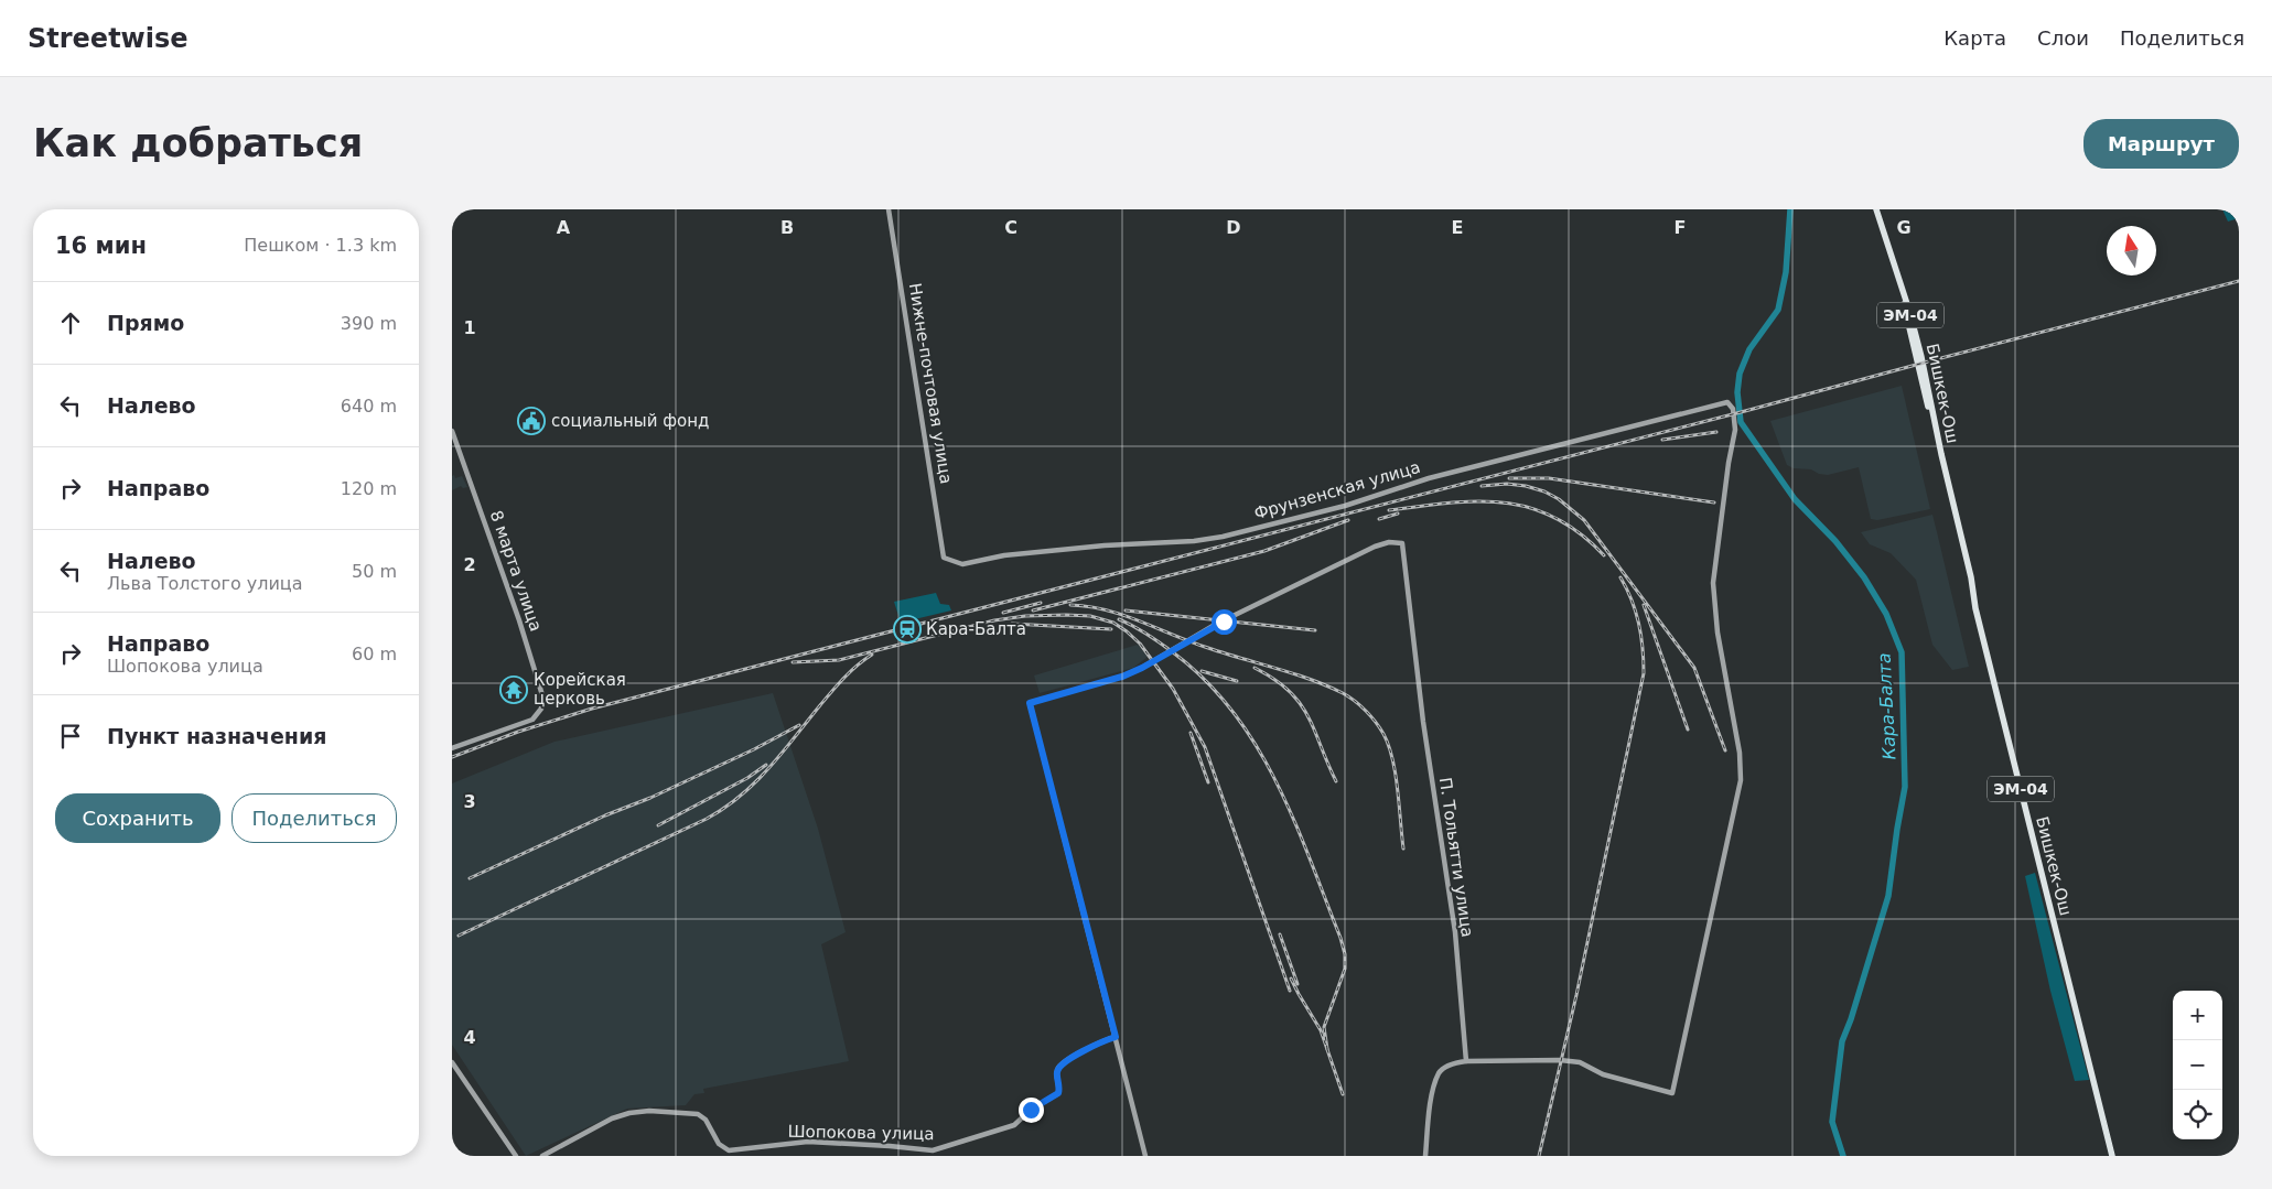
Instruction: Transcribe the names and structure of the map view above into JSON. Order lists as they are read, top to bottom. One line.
{"streets":{"highway":["ЭМ-04","Бишкек-Ош"],"street":["Нижне-почтовая улица","Фрунзенская улица","8 марта улица","П. Тольятти улица","Шопокова улица"]},"crossings":[["Нижне-почтовая улица","Фрунзенская улица"],["Фрунзенская улица","П. Тольятти улица"],["П. Тольятти улица","Шопокова улица"]],"water":["Кара-Балта"],"places":{"public building":["социальный фонд"],"station":["Кара-Балта"],"temple":["Корейская церковь"]},"north":"top","page":{"header":"Streetwise","nav":["Карта","Слои","Поделиться"],"buttons":["Маршрут",["Сохранить","Поделиться"]],"title":"Как добраться","heading":["16 мин","Пешком · 1.3 km"],"list":[["Прямо","390 m"],["Налево","640 m"],["Направо","120 m"],["Налево","Льва Толстого улица","50 m"],["Направо","Шопокова улица","60 m"],"Пункт назначения"],"map_buttons":["+","−"]},"grid":{"columns":["A","B","C","D","E","F","G"],"rows":["1","2","3","4"]}}
